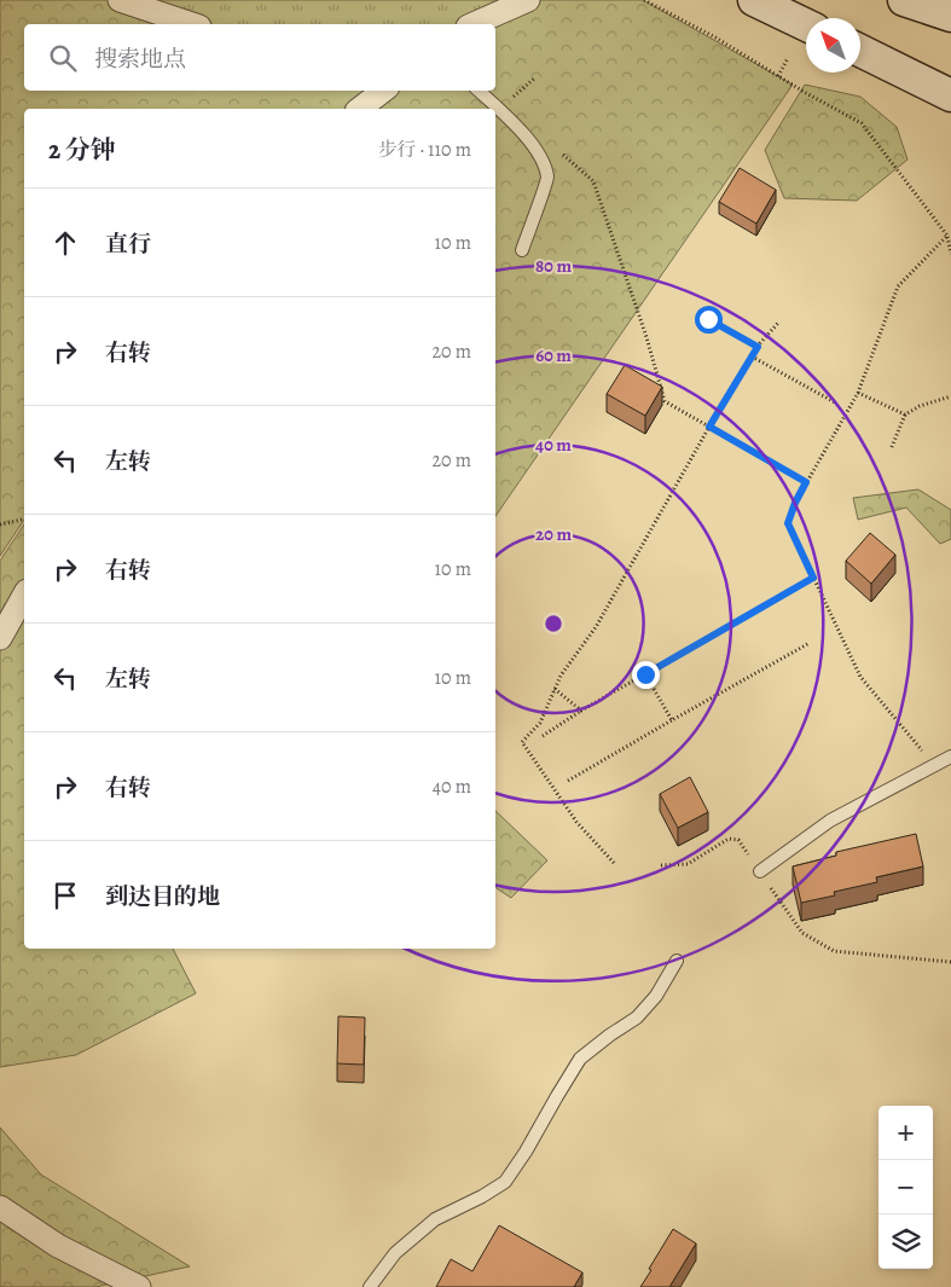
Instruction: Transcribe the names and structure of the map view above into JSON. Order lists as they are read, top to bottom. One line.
{"north":"top left","page":{"search":"搜索地点","heading":["2 分钟","步行 · 110 m"],"list":[["直行","10 m"],["右转","20 m"],["左转","20 m"],["右转","10 m"],["左转","10 m"],["右转","40 m"],"到达目的地"],"map_buttons":["+","−"]},"rings":["80 m","60 m","40 m","20 m"]}
